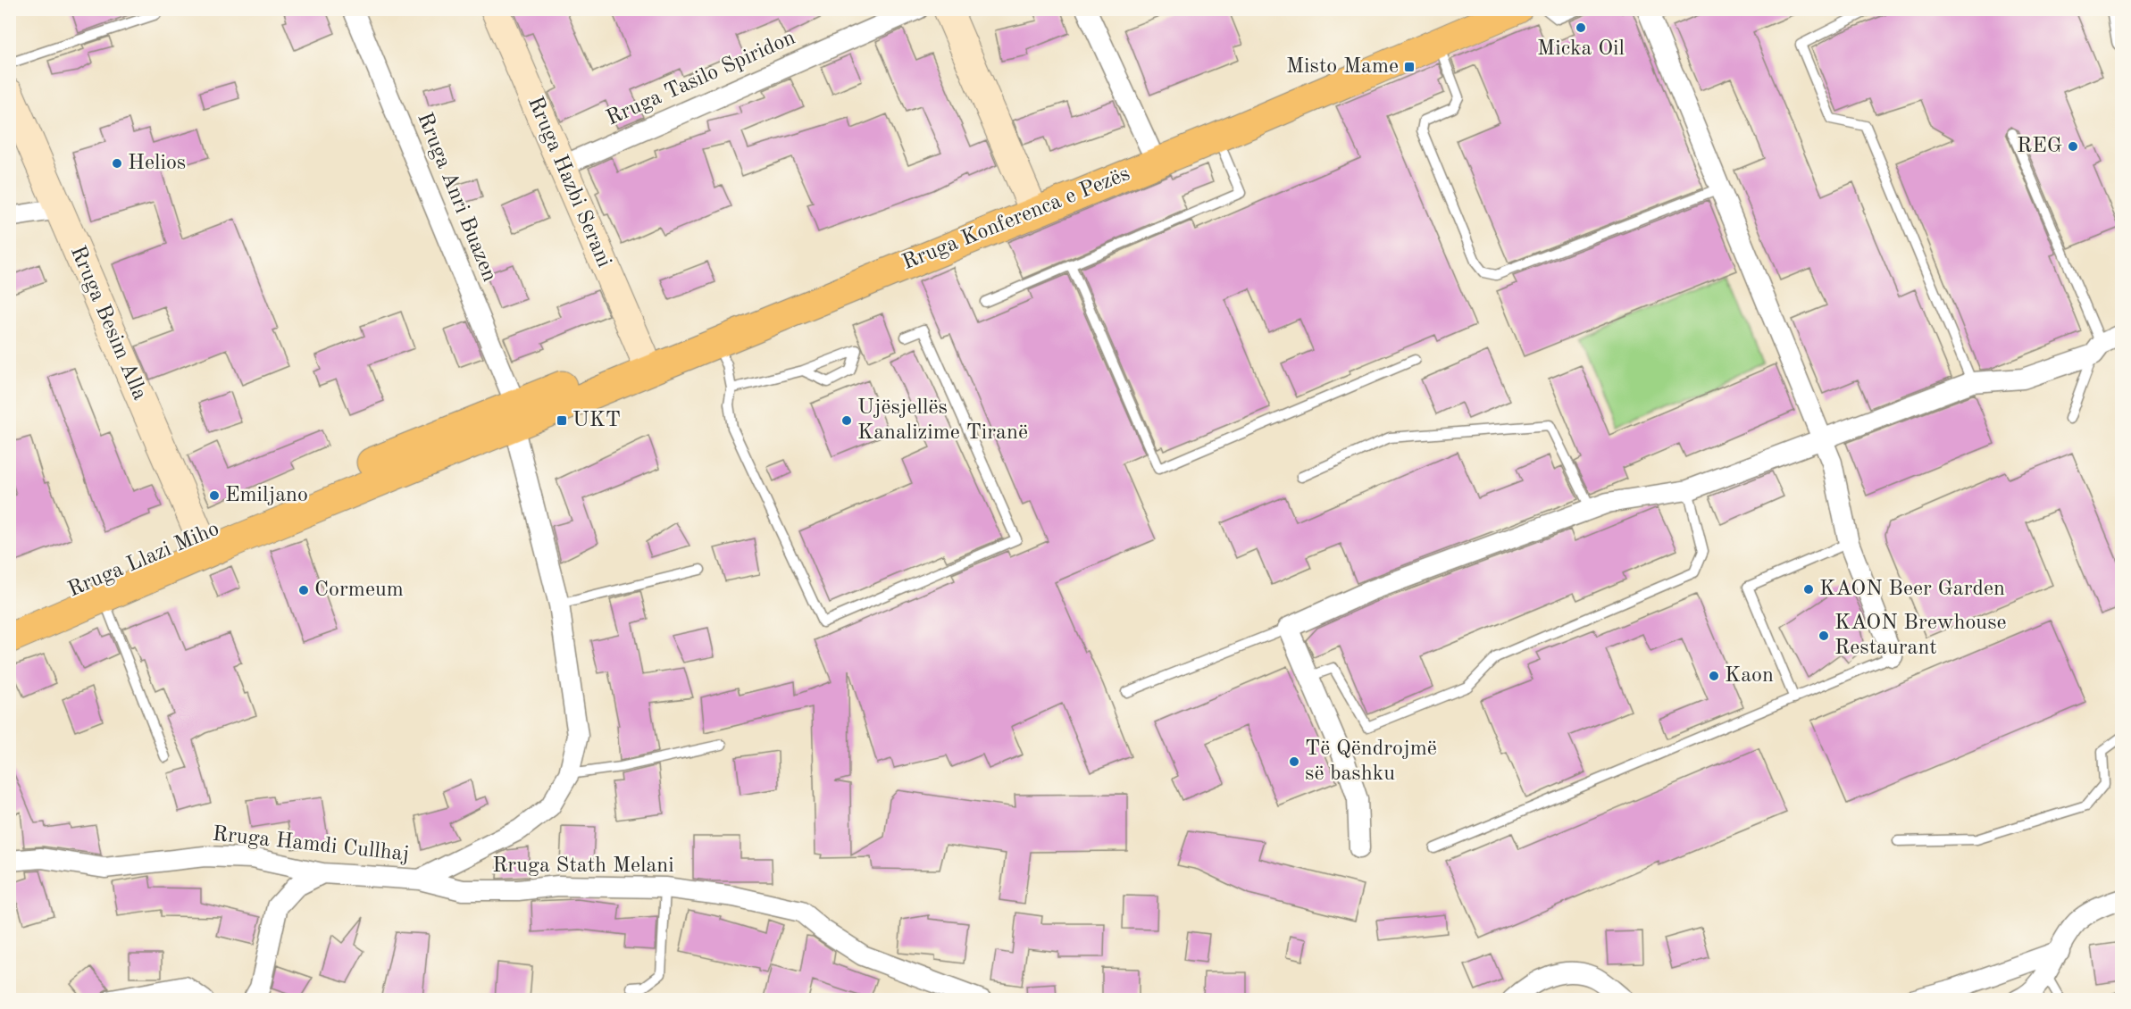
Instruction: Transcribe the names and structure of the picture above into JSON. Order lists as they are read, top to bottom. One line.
{"streets":{"main road":["Rruga Konferenca e Pezës","Rruga Llazi Miho"],"street":["Rruga Tasilo Spiridon","Rruga Hazbi Serani","Rruga Anri Buazen","Rruga Besim Alla","Rruga Hamdi Cullhaj","Rruga Stath Melani"]},"crossings":[["Rruga Tasilo Spiridon","Rruga Hazbi Serani"],["Rruga Hazbi Serani","Rruga Konferenca e Pezës"],["Rruga Anri Buazen","Rruga Konferenca e Pezës"],["Rruga Anri Buazen","Rruga Llazi Miho"],["Rruga Anri Buazen","Rruga Hamdi Cullhaj"],["Rruga Konferenca e Pezës","Rruga Llazi Miho"],["Rruga Konferenca e Pezës","Rruga Hamdi Cullhaj"],["Rruga Besim Alla","Rruga Llazi Miho"],["Rruga Llazi Miho","Rruga Hamdi Cullhaj"],["Rruga Hamdi Cullhaj","Rruga Stath Melani"]],"places":{"other":["Micka Oil","REG","Helios","Ujësjellës Kanalizime Tiranë","Emiljano","KAON Beer Garden","Cormeum","KAON Brewhouse Restaurant","Kaon","Të Qëndrojmë së bashku"],"transit":["Misto Mame","UKT"]}}
